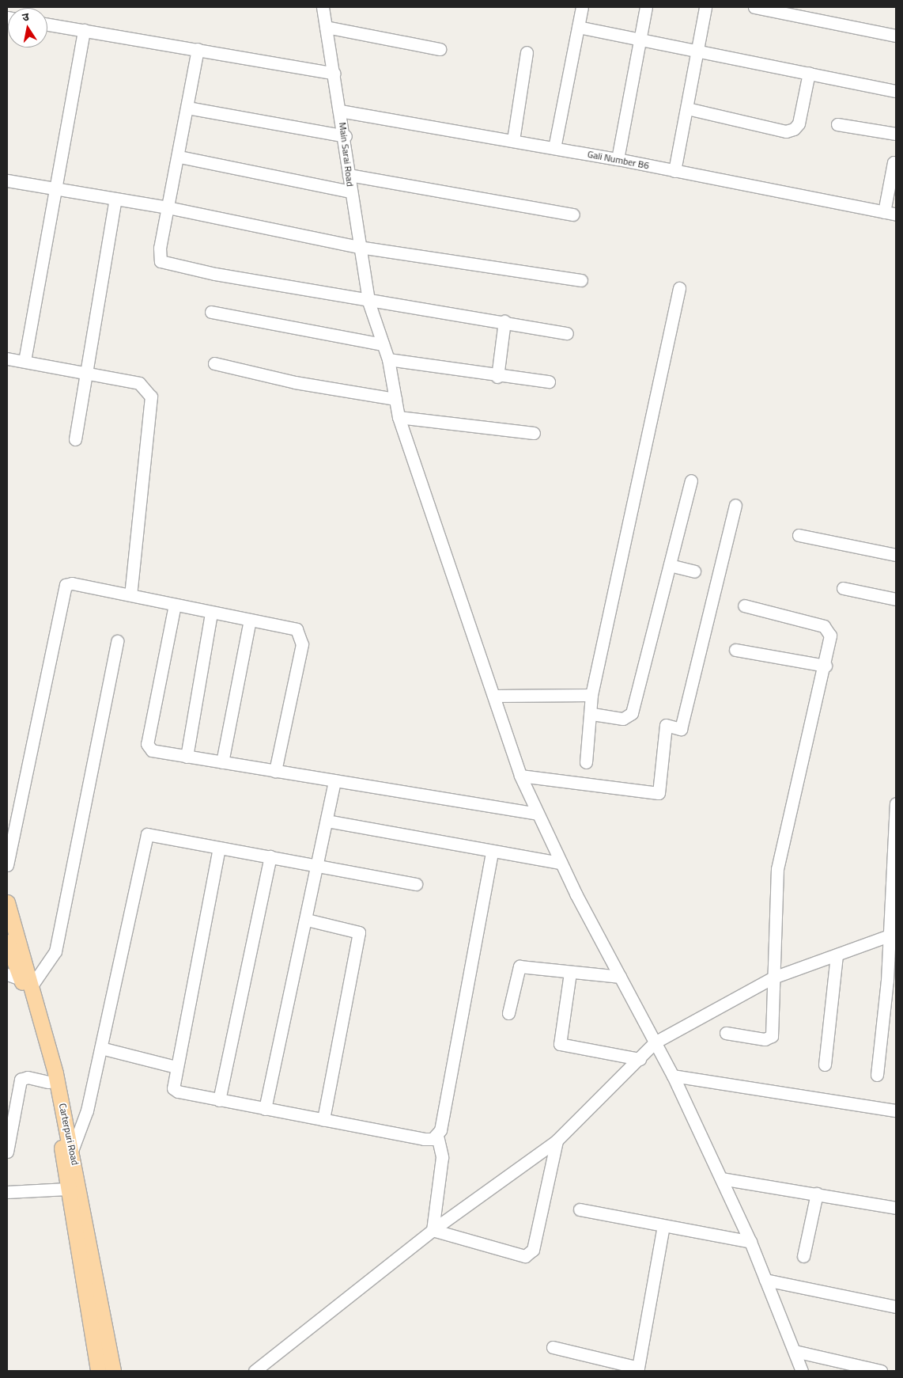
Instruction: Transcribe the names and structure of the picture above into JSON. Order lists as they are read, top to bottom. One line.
{"streets":{"main road":["Carterpuri Road"],"street":["Main Sarai Road","Gali Number B6"]},"crossings":[["Main Sarai Road","Gali Number B6"]],"north":"top"}
